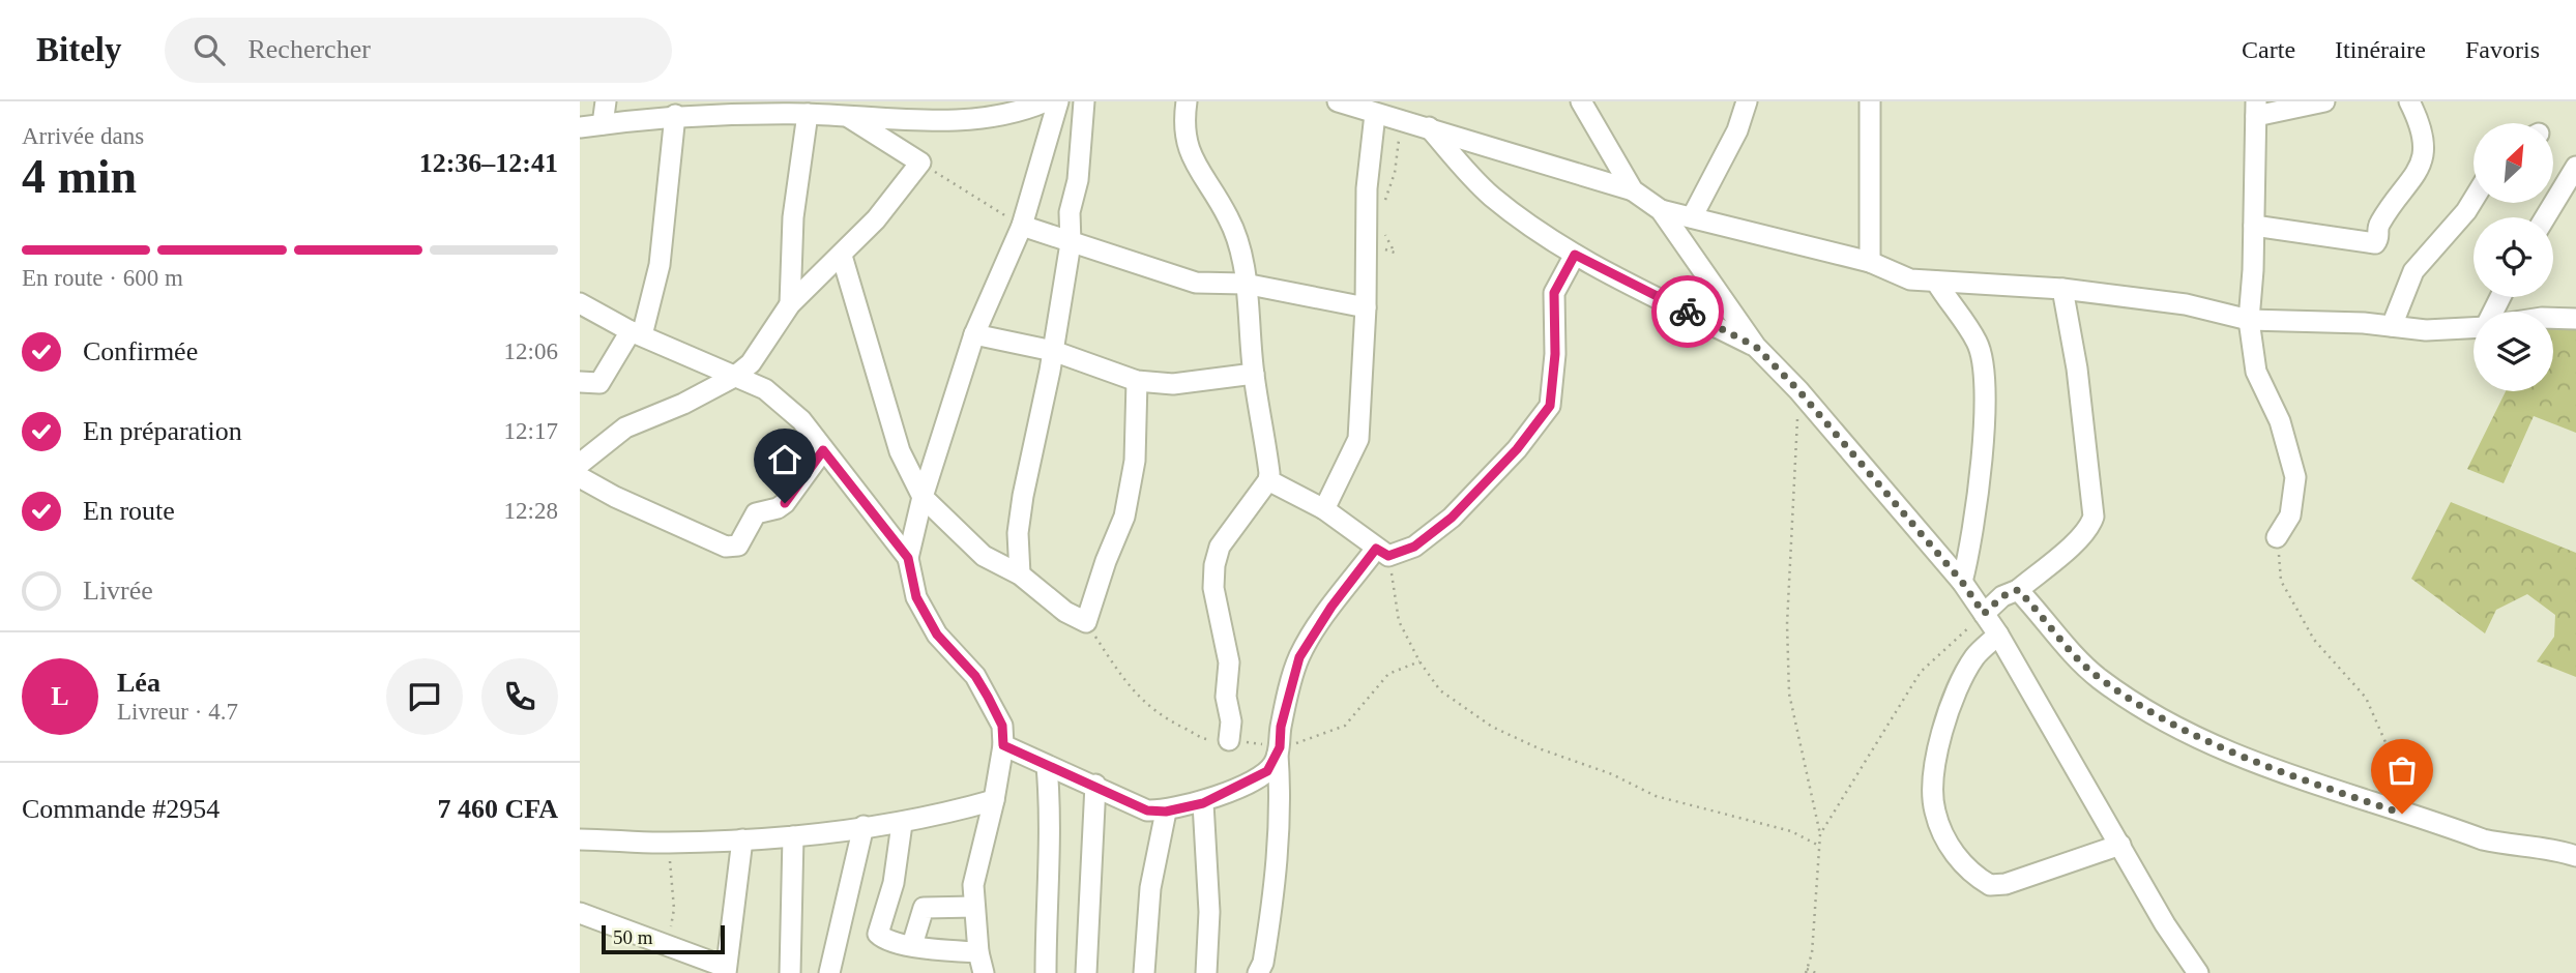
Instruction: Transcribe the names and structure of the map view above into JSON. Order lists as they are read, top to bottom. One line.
{"scale_bar":"50 m","north":"top right","page":{"header":"Bitely","search":"Rechercher","nav":["Carte","Itinéraire","Favoris"],"heading":["4 min","Arrivée dans","12:36–12:41"],"panel":["Léa","Livreur · 4.7","Commande #2954","7 460 CFA"],"bar":"En route · 600 m","list":[["Confirmée","12:06"],["En préparation","12:17"],["En route","12:28"],"Livrée"],"round":"L","scale":"50 m"}}
